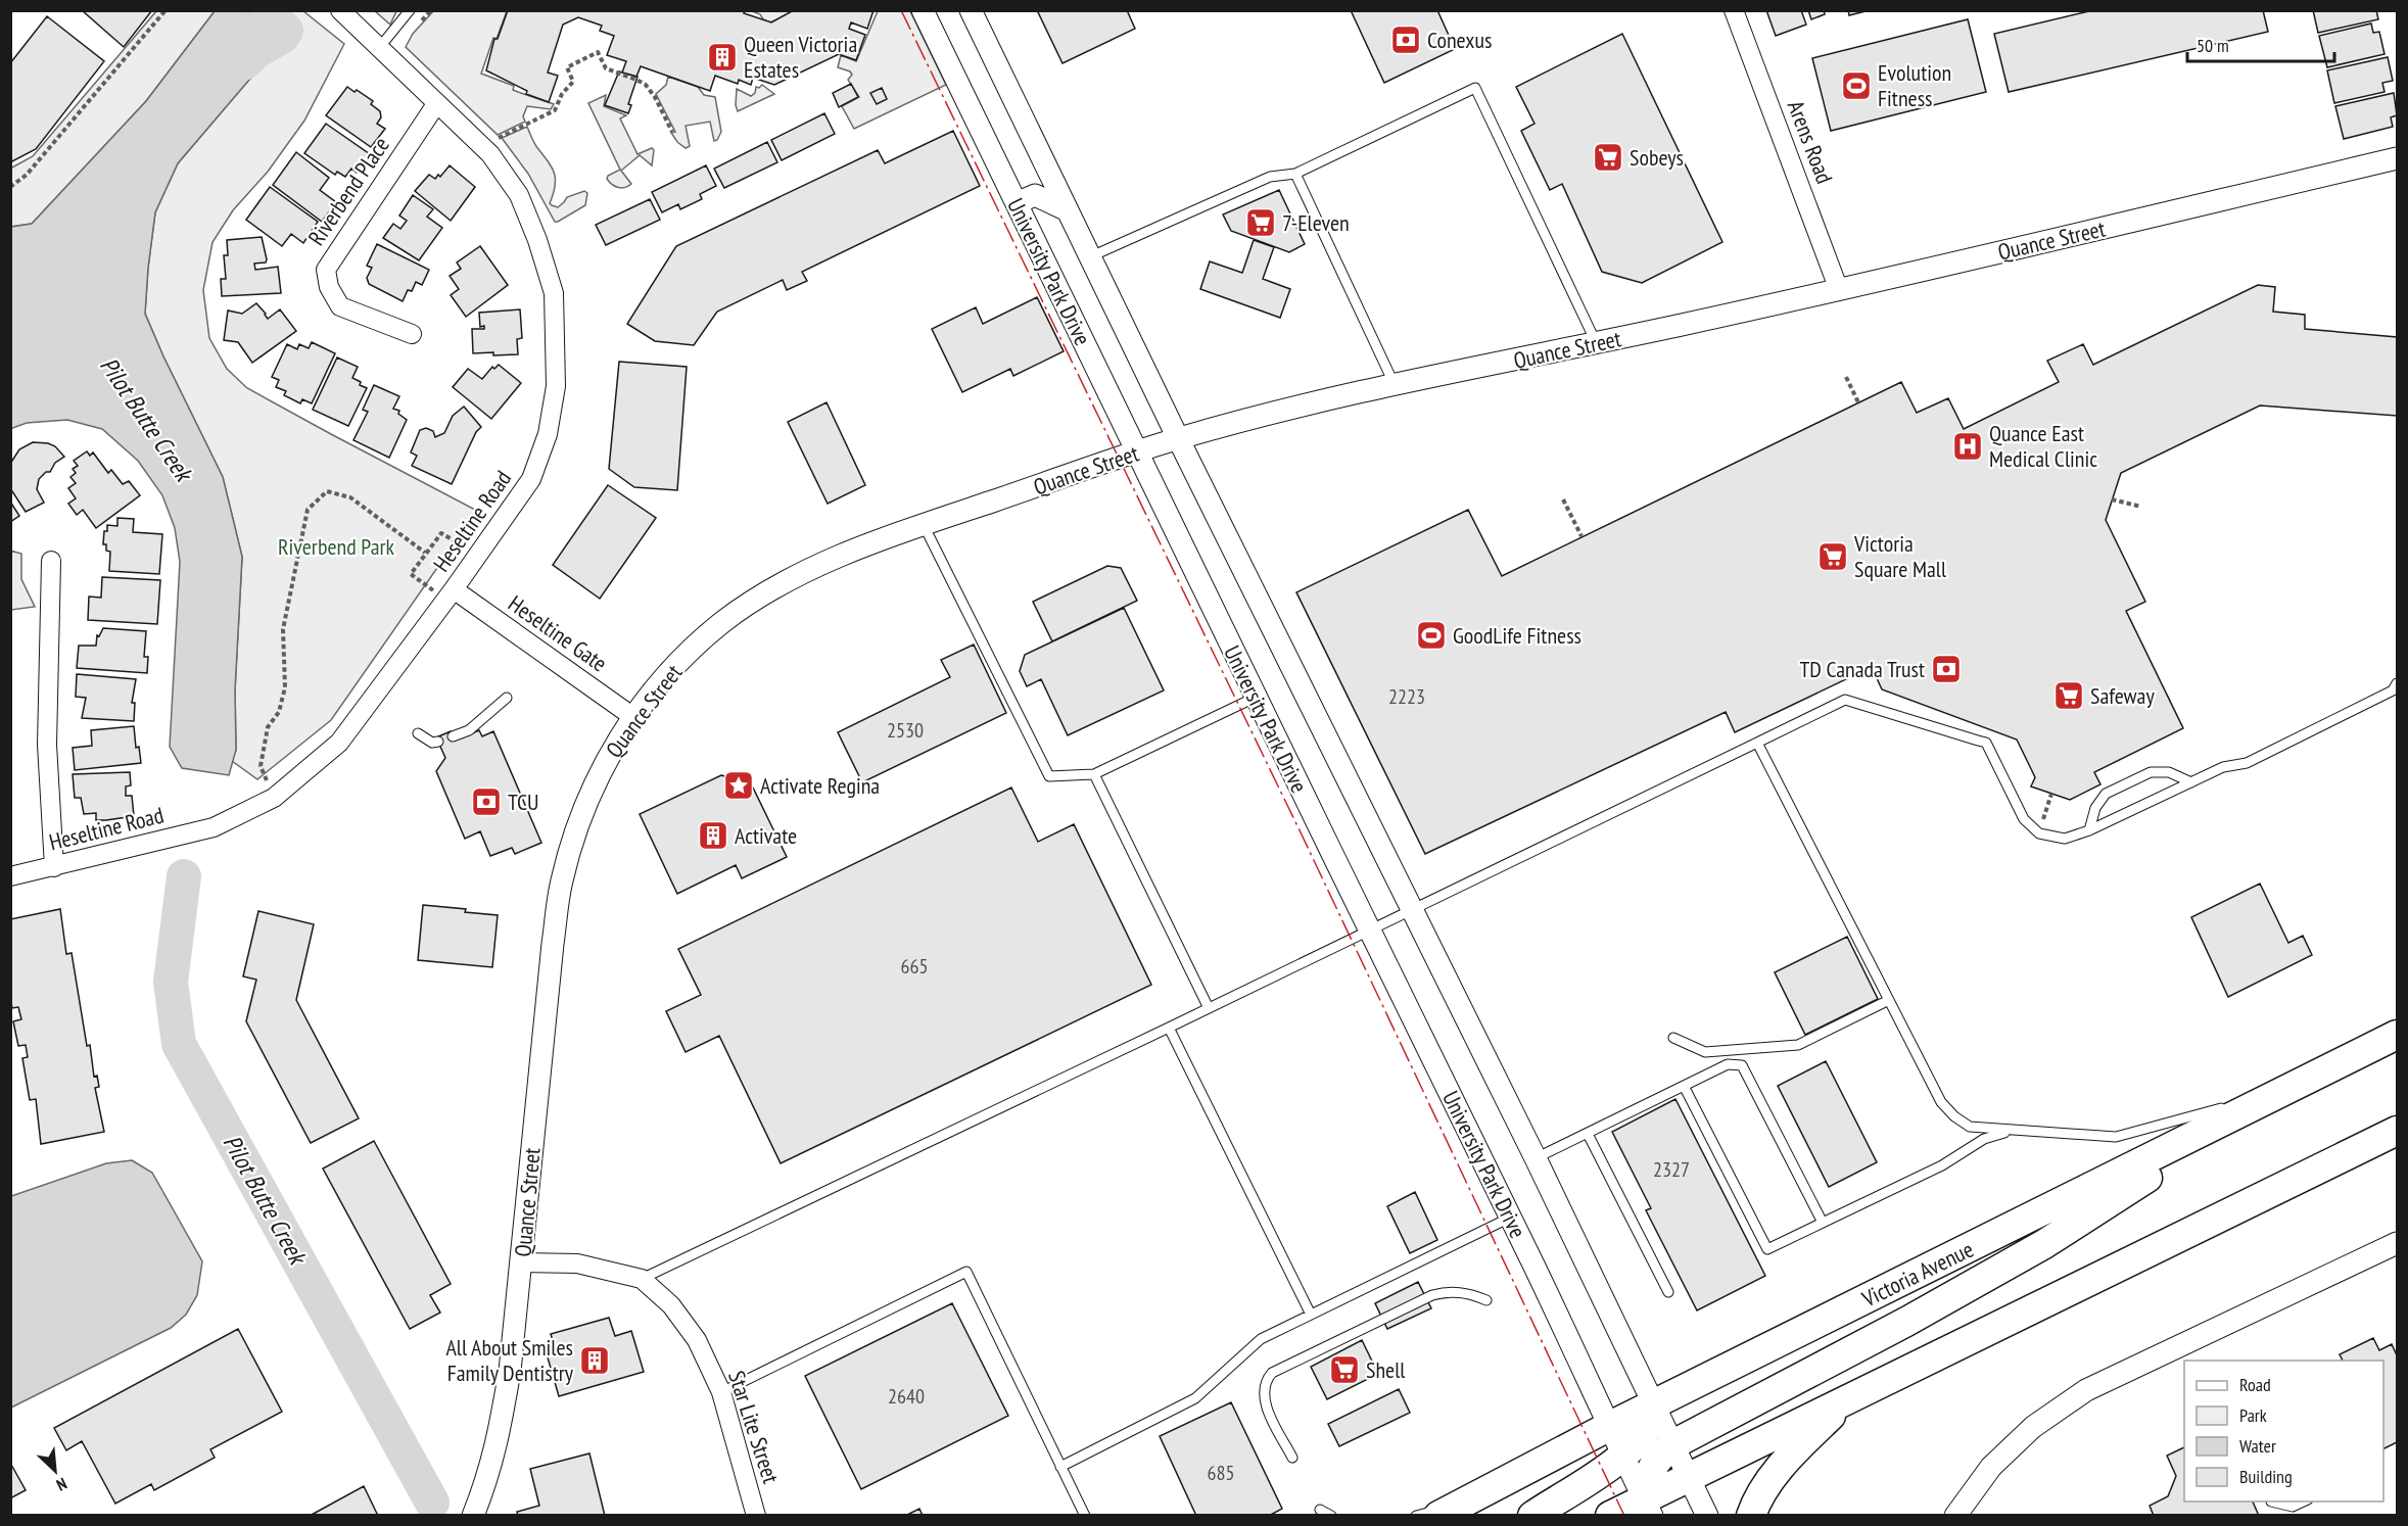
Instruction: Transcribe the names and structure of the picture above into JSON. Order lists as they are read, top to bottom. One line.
{"streets":{"highway":["Victoria Avenue"],"street":["Arens Road","Riverbend Place","Quance Street","University Park Drive","Heseltine Road","Heseltine Gate","Star Lite Street"]},"crossings":[["Arens Road","Quance Street"],["Riverbend Place","Heseltine Road"],["Quance Street","University Park Drive"],["Quance Street","Heseltine Gate"],["Quance Street","Star Lite Street"],["University Park Drive","Victoria Avenue"],["Heseltine Road","Heseltine Gate"]],"water":["Pilot Butte Creek"],"parks":["Riverbend Park"],"places":{"bank":["Conexus","TD Canada Trust","TCU"],"building":["Queen Victoria Estates","Activate","All About Smiles Family Dentistry"],"sports":["Evolution Fitness","GoodLife Fitness"],"supermarket":["Sobeys","7-Eleven","Victoria Square Mall","Safeway","Shell"],"hospital":["Quance East Medical Clinic"],"place":["Activate Regina"]},"house_numbers":["2223","2530","665","2327","2640","685"],"legend":["Road","Park","Water","Building"],"scale_bar":"50 m","north":"bottom right"}
